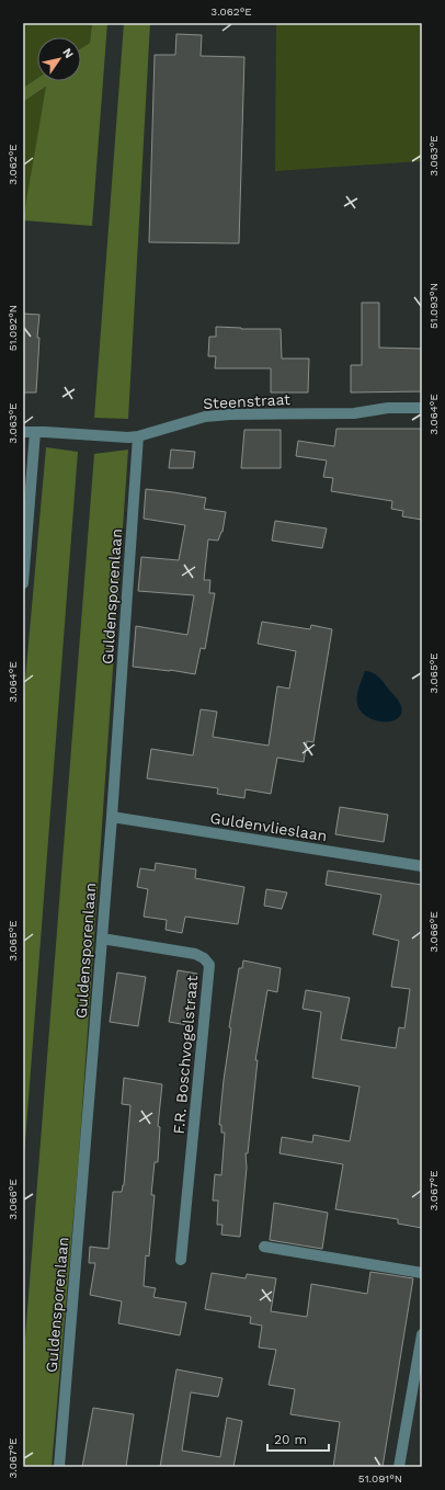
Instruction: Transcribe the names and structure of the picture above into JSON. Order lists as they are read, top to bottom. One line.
{"streets":{"street":["Steenstraat","Guldensporenlaan","Guldenvlieslaan","F.R. Boschvogelstraat"]},"crossings":[["Steenstraat","Guldensporenlaan"],["Guldensporenlaan","Guldenvlieslaan"],["Guldensporenlaan","F.R. Boschvogelstraat"]],"scale_bar":"20 m","north":"top right","coordinates":["3.062°E","3.063°E","51.093°N","51.092°N","3.064°E","3.065°E","3.066°E","3.067°E","51.091°N"]}
